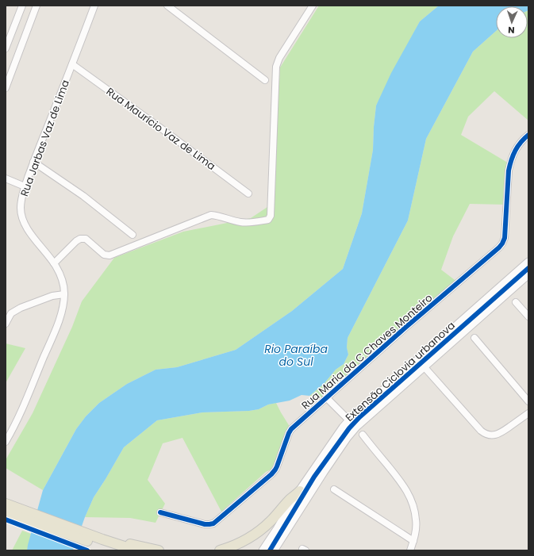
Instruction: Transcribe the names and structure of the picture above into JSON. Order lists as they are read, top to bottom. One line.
{"streets":{"street":["Rua Maurício Vaz de Lima","Rua Jarbas Vaz de Lima","Rua Maria da C Chaves Monteiro"],"cycle path":["Extensão Ciclovia urbanova"]},"crossings":[["Rua Maurício Vaz de Lima","Rua Jarbas Vaz de Lima"]],"water":["Rio Paraíba do Sul"],"north":"bottom"}
